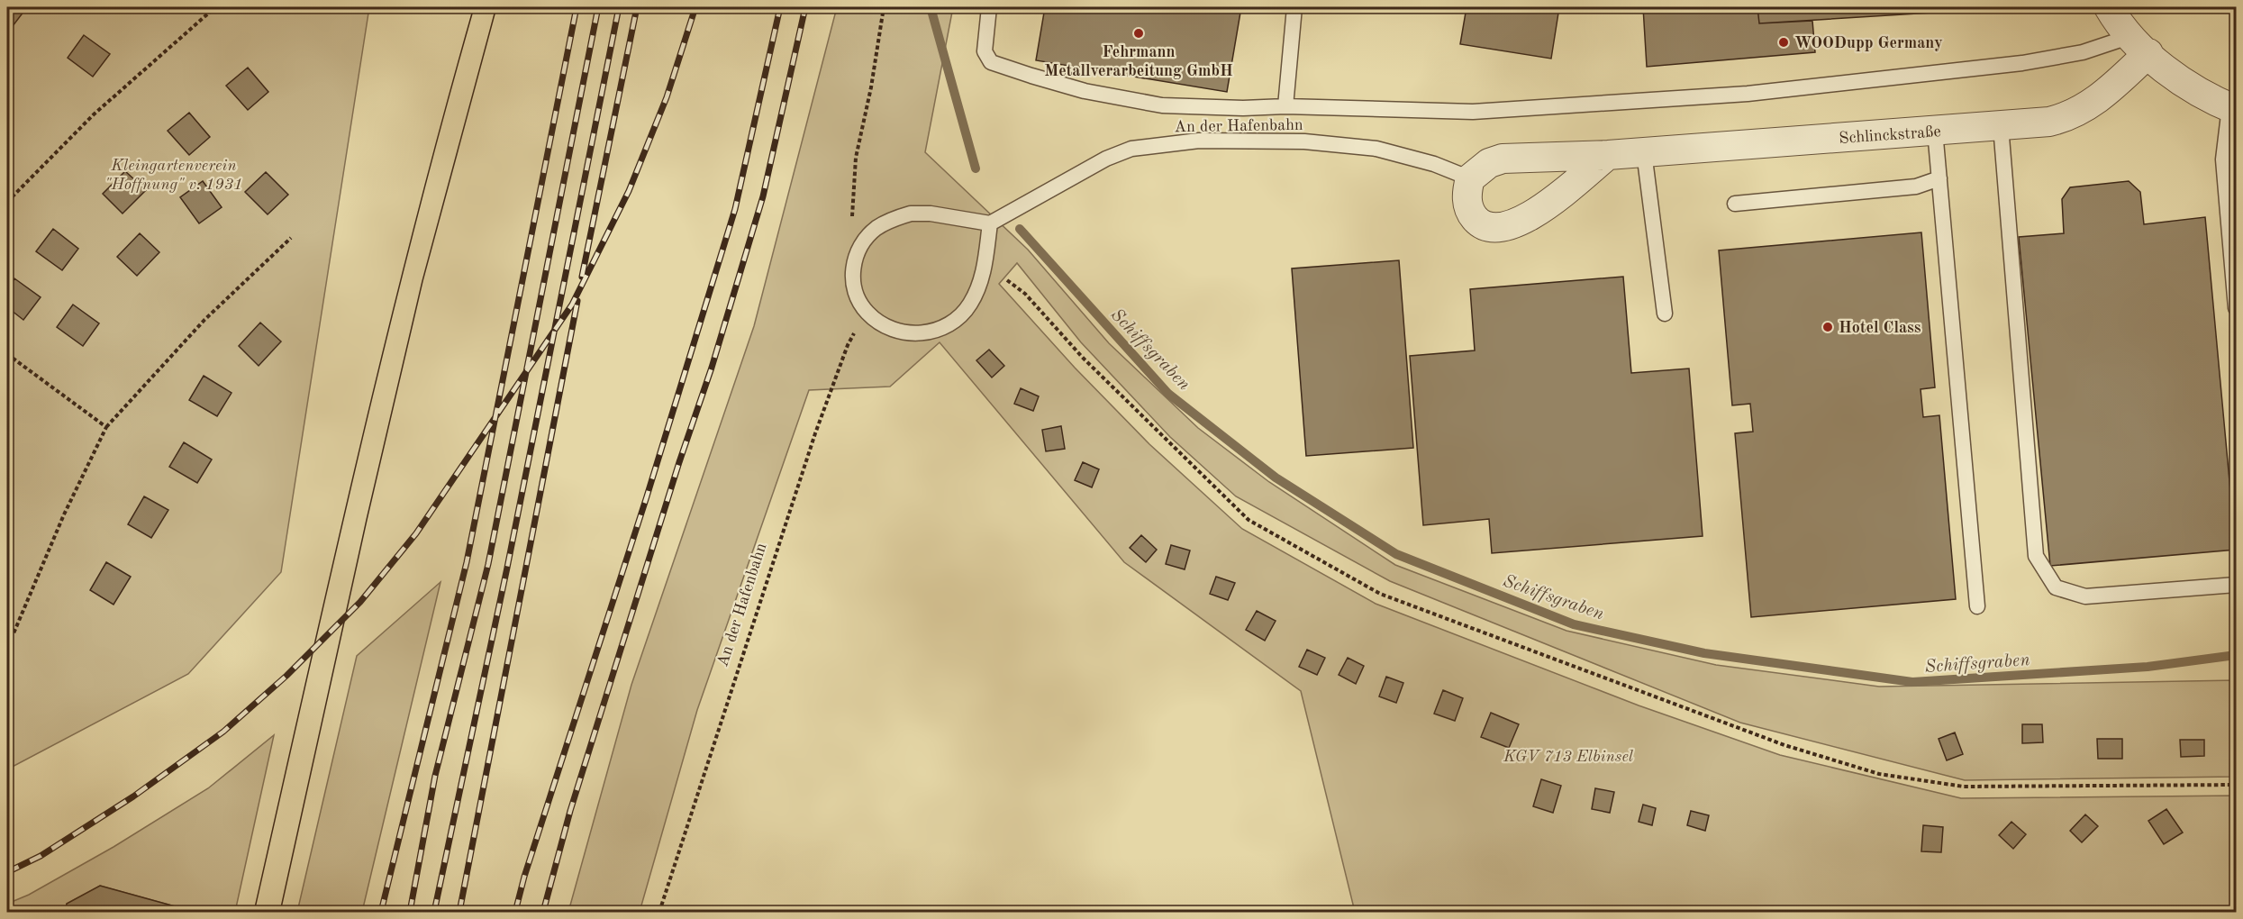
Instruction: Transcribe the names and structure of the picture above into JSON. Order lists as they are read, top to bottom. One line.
{"streets":{"street":["Schlinckstraße"],"lane":["An der Hafenbahn"]},"crossings":[["An der Hafenbahn","Schlinckstraße"]],"water":["Schiffsgraben"],"parks":["Kleingartenverein \"Hoffnung\" v. 1931","KGV 713 Elbinsel"],"places":["Fehrmann Metallverarbeitung GmbH","WOODupp Germany","Hotel Class"]}
